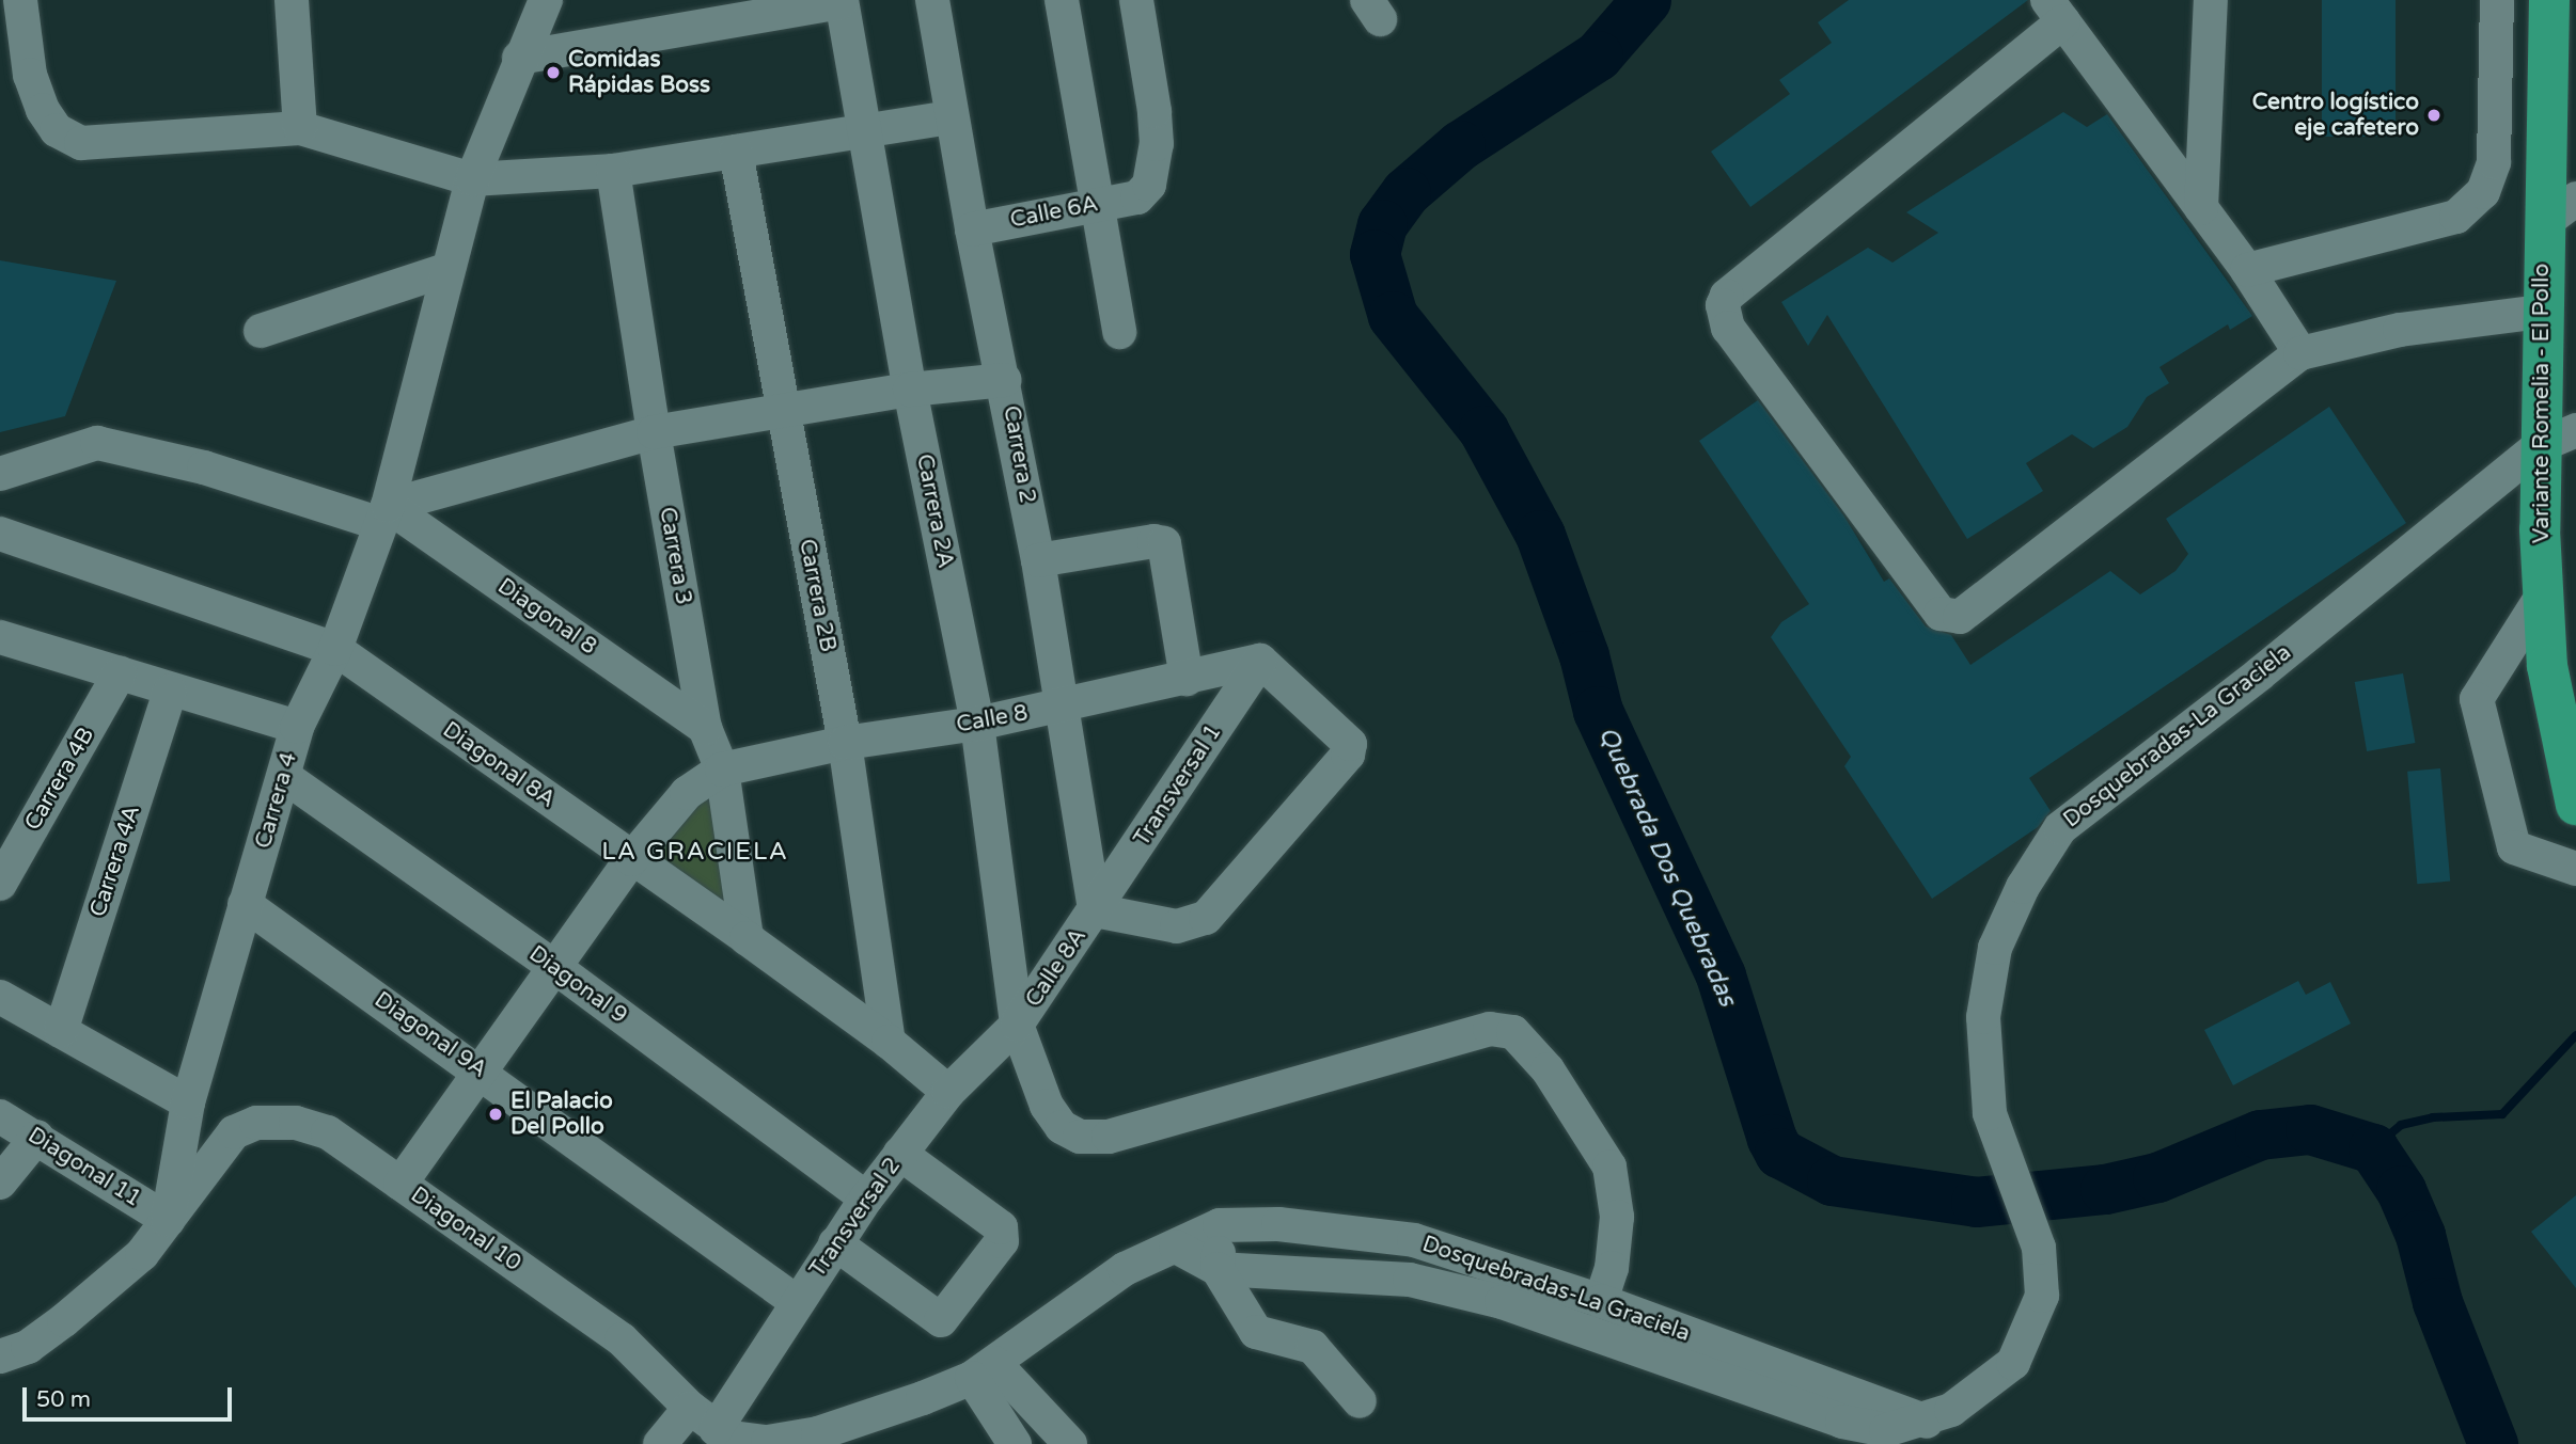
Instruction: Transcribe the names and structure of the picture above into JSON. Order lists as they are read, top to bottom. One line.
{"streets":{"highway":["Variante Romelia - El Pollo"],"street":["Calle 6A","Carrera 2","Carrera 2A","Carrera 3","Carrera 2B","Diagonal 8","Calle 8","Dosquebradas-La Graciela","Diagonal 8A","Carrera 4B","Transversal 1","Carrera 4","Carrera 4A","Calle 8A","Diagonal 9","Diagonal 9A","Diagonal 11","Transversal 2","Diagonal 10"]},"crossings":[["Calle 6A","Carrera 2"],["Variante Romelia - El Pollo","Dosquebradas-La Graciela"],["Carrera 2","Calle 8"],["Carrera 2","Transversal 1"],["Carrera 2","Calle 8A"],["Carrera 2A","Calle 8"],["Carrera 2A","Dosquebradas-La Graciela"],["Carrera 2A","Calle 8A"],["Carrera 2A","Transversal 2"],["Carrera 3","Diagonal 8"],["Carrera 3","Calle 8"],["Carrera 3","Diagonal 8A"],["Carrera 2B","Calle 8"],["Carrera 2B","Diagonal 8A"],["Diagonal 8","Carrera 4"],["Calle 8","Transversal 1"],["Diagonal 8A","Carrera 4"],["Diagonal 8A","Transversal 2"],["Transversal 1","Calle 8A"],["Carrera 4","Diagonal 9"],["Carrera 4","Diagonal 9A"],["Carrera 4","Diagonal 11"],["Carrera 4","Diagonal 10"],["Calle 8A","Transversal 2"],["Diagonal 9","Transversal 2"],["Diagonal 9A","Transversal 2"],["Diagonal 11","Diagonal 10"],["Transversal 2","Diagonal 10"]],"districts":["LA GRACIELA"],"water":["Quebrada Dos Quebradas"],"places":["Comidas Rápidas Boss","Centro logístico eje cafetero","El Palacio Del Pollo"],"scale_bar":"50 m"}
